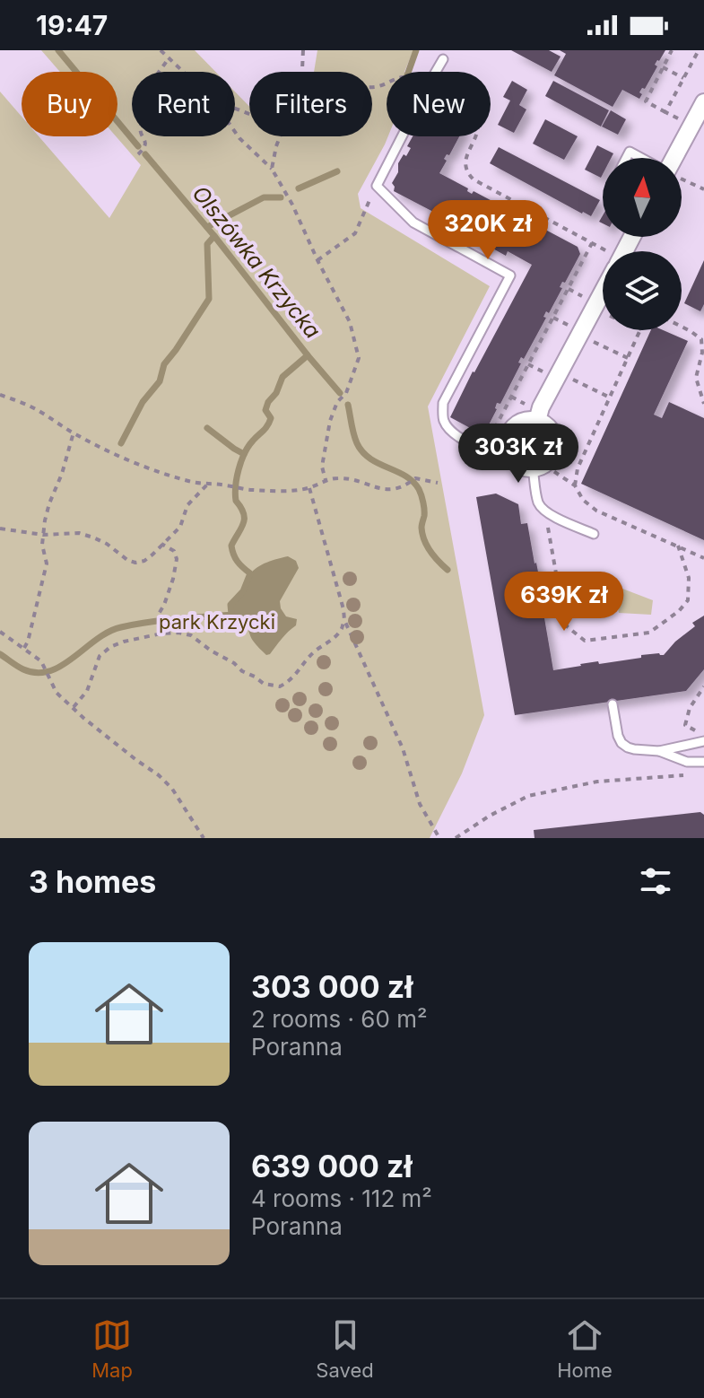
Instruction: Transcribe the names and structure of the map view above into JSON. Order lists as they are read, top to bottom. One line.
{"water":["Olszówka Krzycka"],"parks":["park Krzycki"],"north":"top","page":{"status":"19:47","chip":["Buy","Rent","Filters","New"],"price":["320K zł","303K zł","639K zł"],"heading":"3 homes","list":[{"name":"303 000 zł","note":"2 rooms · 60 m² · Poranna"},{"name":"639 000 zł","note":"4 rooms · 112 m² · Poranna"}],"tabs":["Map","Saved","Home"]}}
